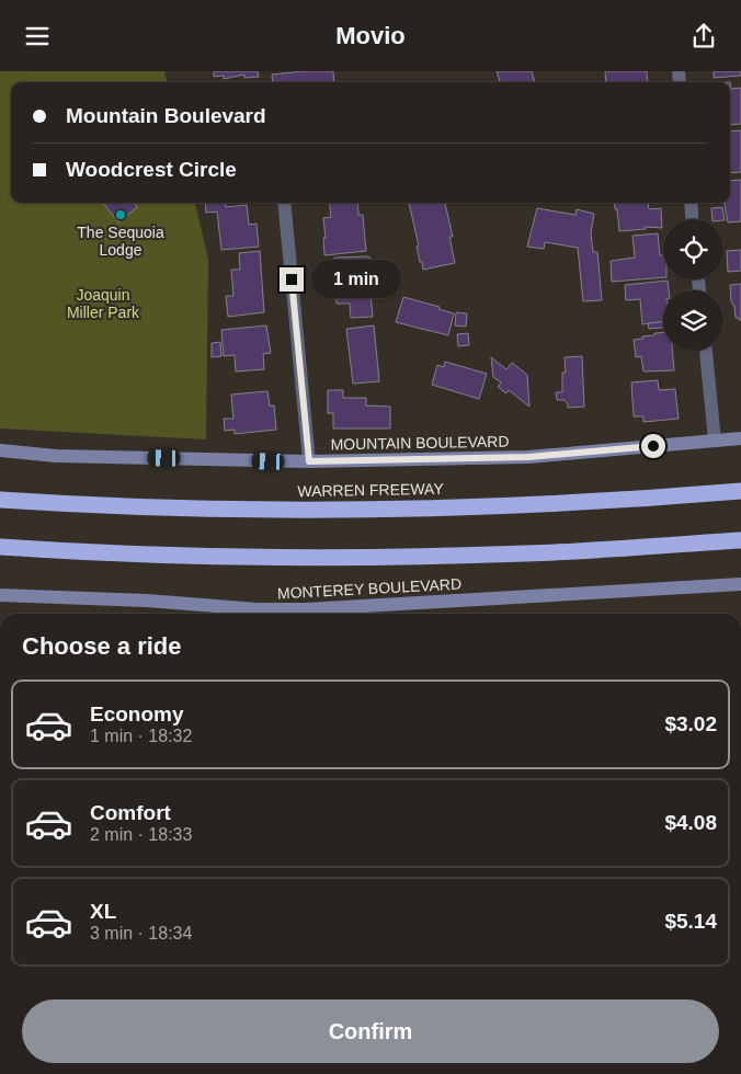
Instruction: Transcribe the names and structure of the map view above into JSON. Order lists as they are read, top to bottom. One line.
{"streets":{"highway":["WARREN FREEWAY"],"street":["MOUNTAIN BOULEVARD","MONTEREY BOULEVARD"]},"parks":["Joaquin Miller Park"],"places":["The Sequoia Lodge"],"page":{"header":"Movio","banner":["Mountain Boulevard","Woodcrest Circle"],"bubble":"1 min","heading":"Choose a ride","list":[{"name":"Economy","note":"1 min · 18:32","value":"$3.02"},{"name":"Comfort","note":"2 min · 18:33","value":"$4.08"},{"name":"XL","note":"3 min · 18:34","value":"$5.14"}],"buttons":"Confirm"}}
